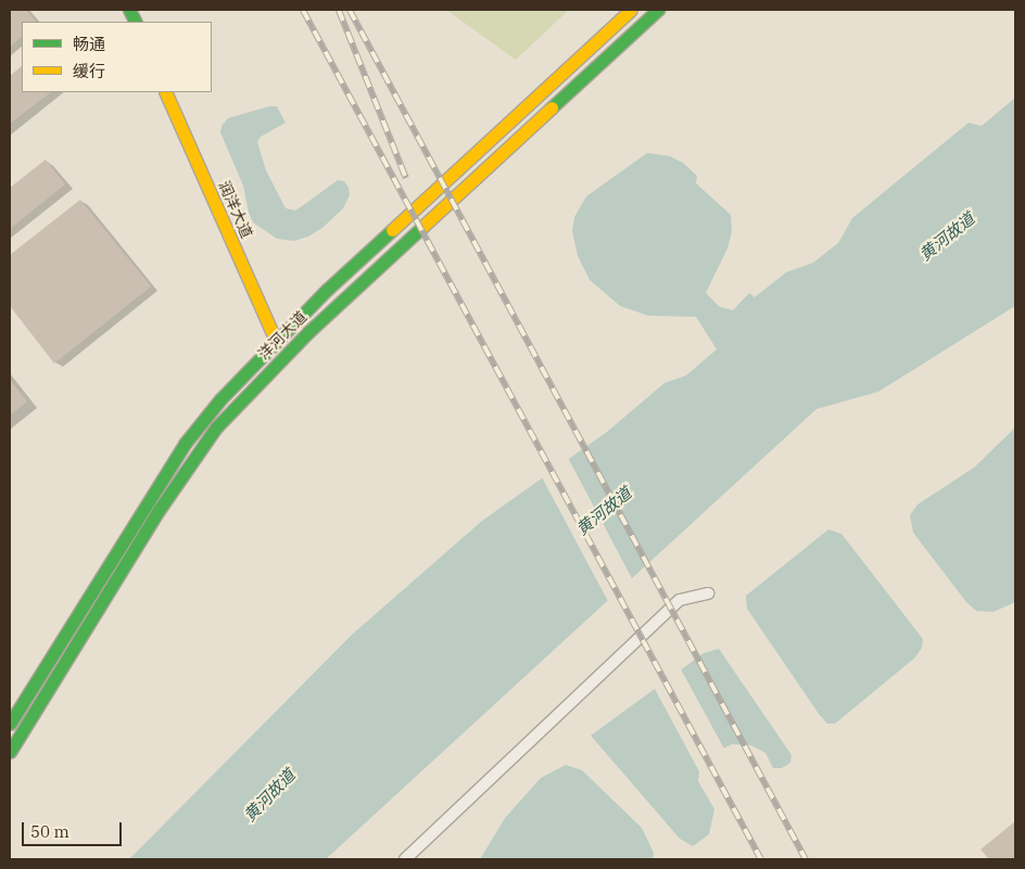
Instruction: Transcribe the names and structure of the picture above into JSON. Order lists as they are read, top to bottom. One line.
{"streets":{"main road":["润洋大道","洋河大道"]},"crossings":[["润洋大道","洋河大道"]],"water":["黄河故道"],"legend":["畅通","缓行"],"scale_bar":"50 m"}
